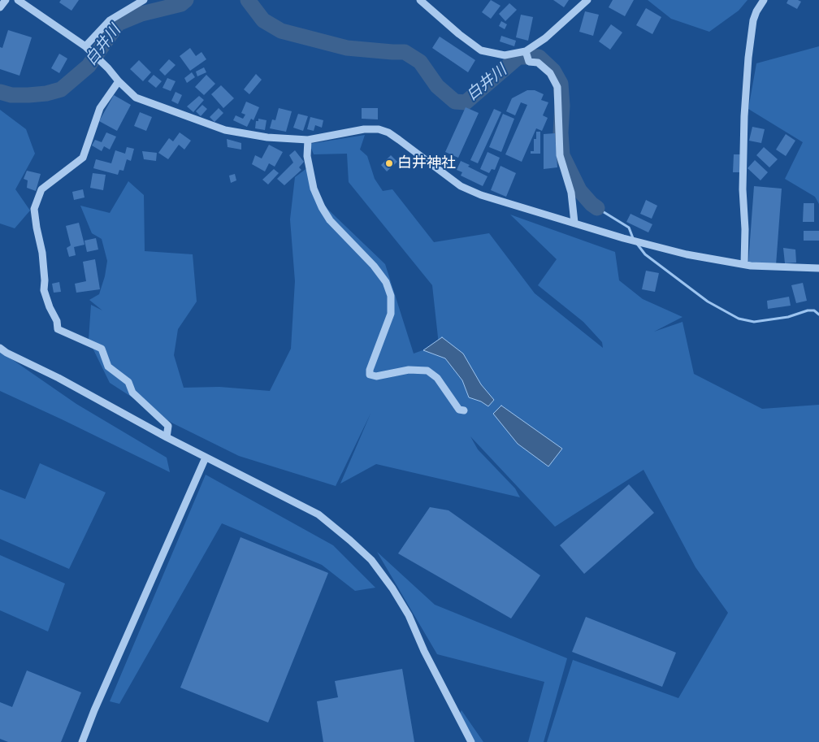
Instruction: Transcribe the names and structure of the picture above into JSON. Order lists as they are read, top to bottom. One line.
{"water":["白井川"],"places":["白井神社"]}
